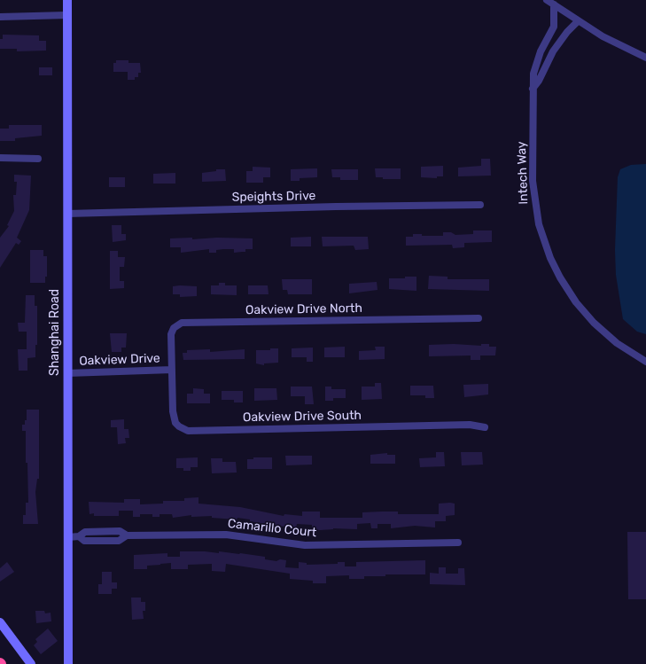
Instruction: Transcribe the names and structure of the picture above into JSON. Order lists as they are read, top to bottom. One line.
{"streets":{"street":["Intech Way","Speights Drive","Oakview Drive North","Shanghai Road","Oakview Drive","Oakview Drive South","Camarillo Court"]},"crossings":[["Speights Drive","Shanghai Road"],["Oakview Drive North","Oakview Drive"],["Oakview Drive North","Oakview Drive South"],["Shanghai Road","Oakview Drive"],["Shanghai Road","Camarillo Court"],["Oakview Drive","Oakview Drive South"]]}
